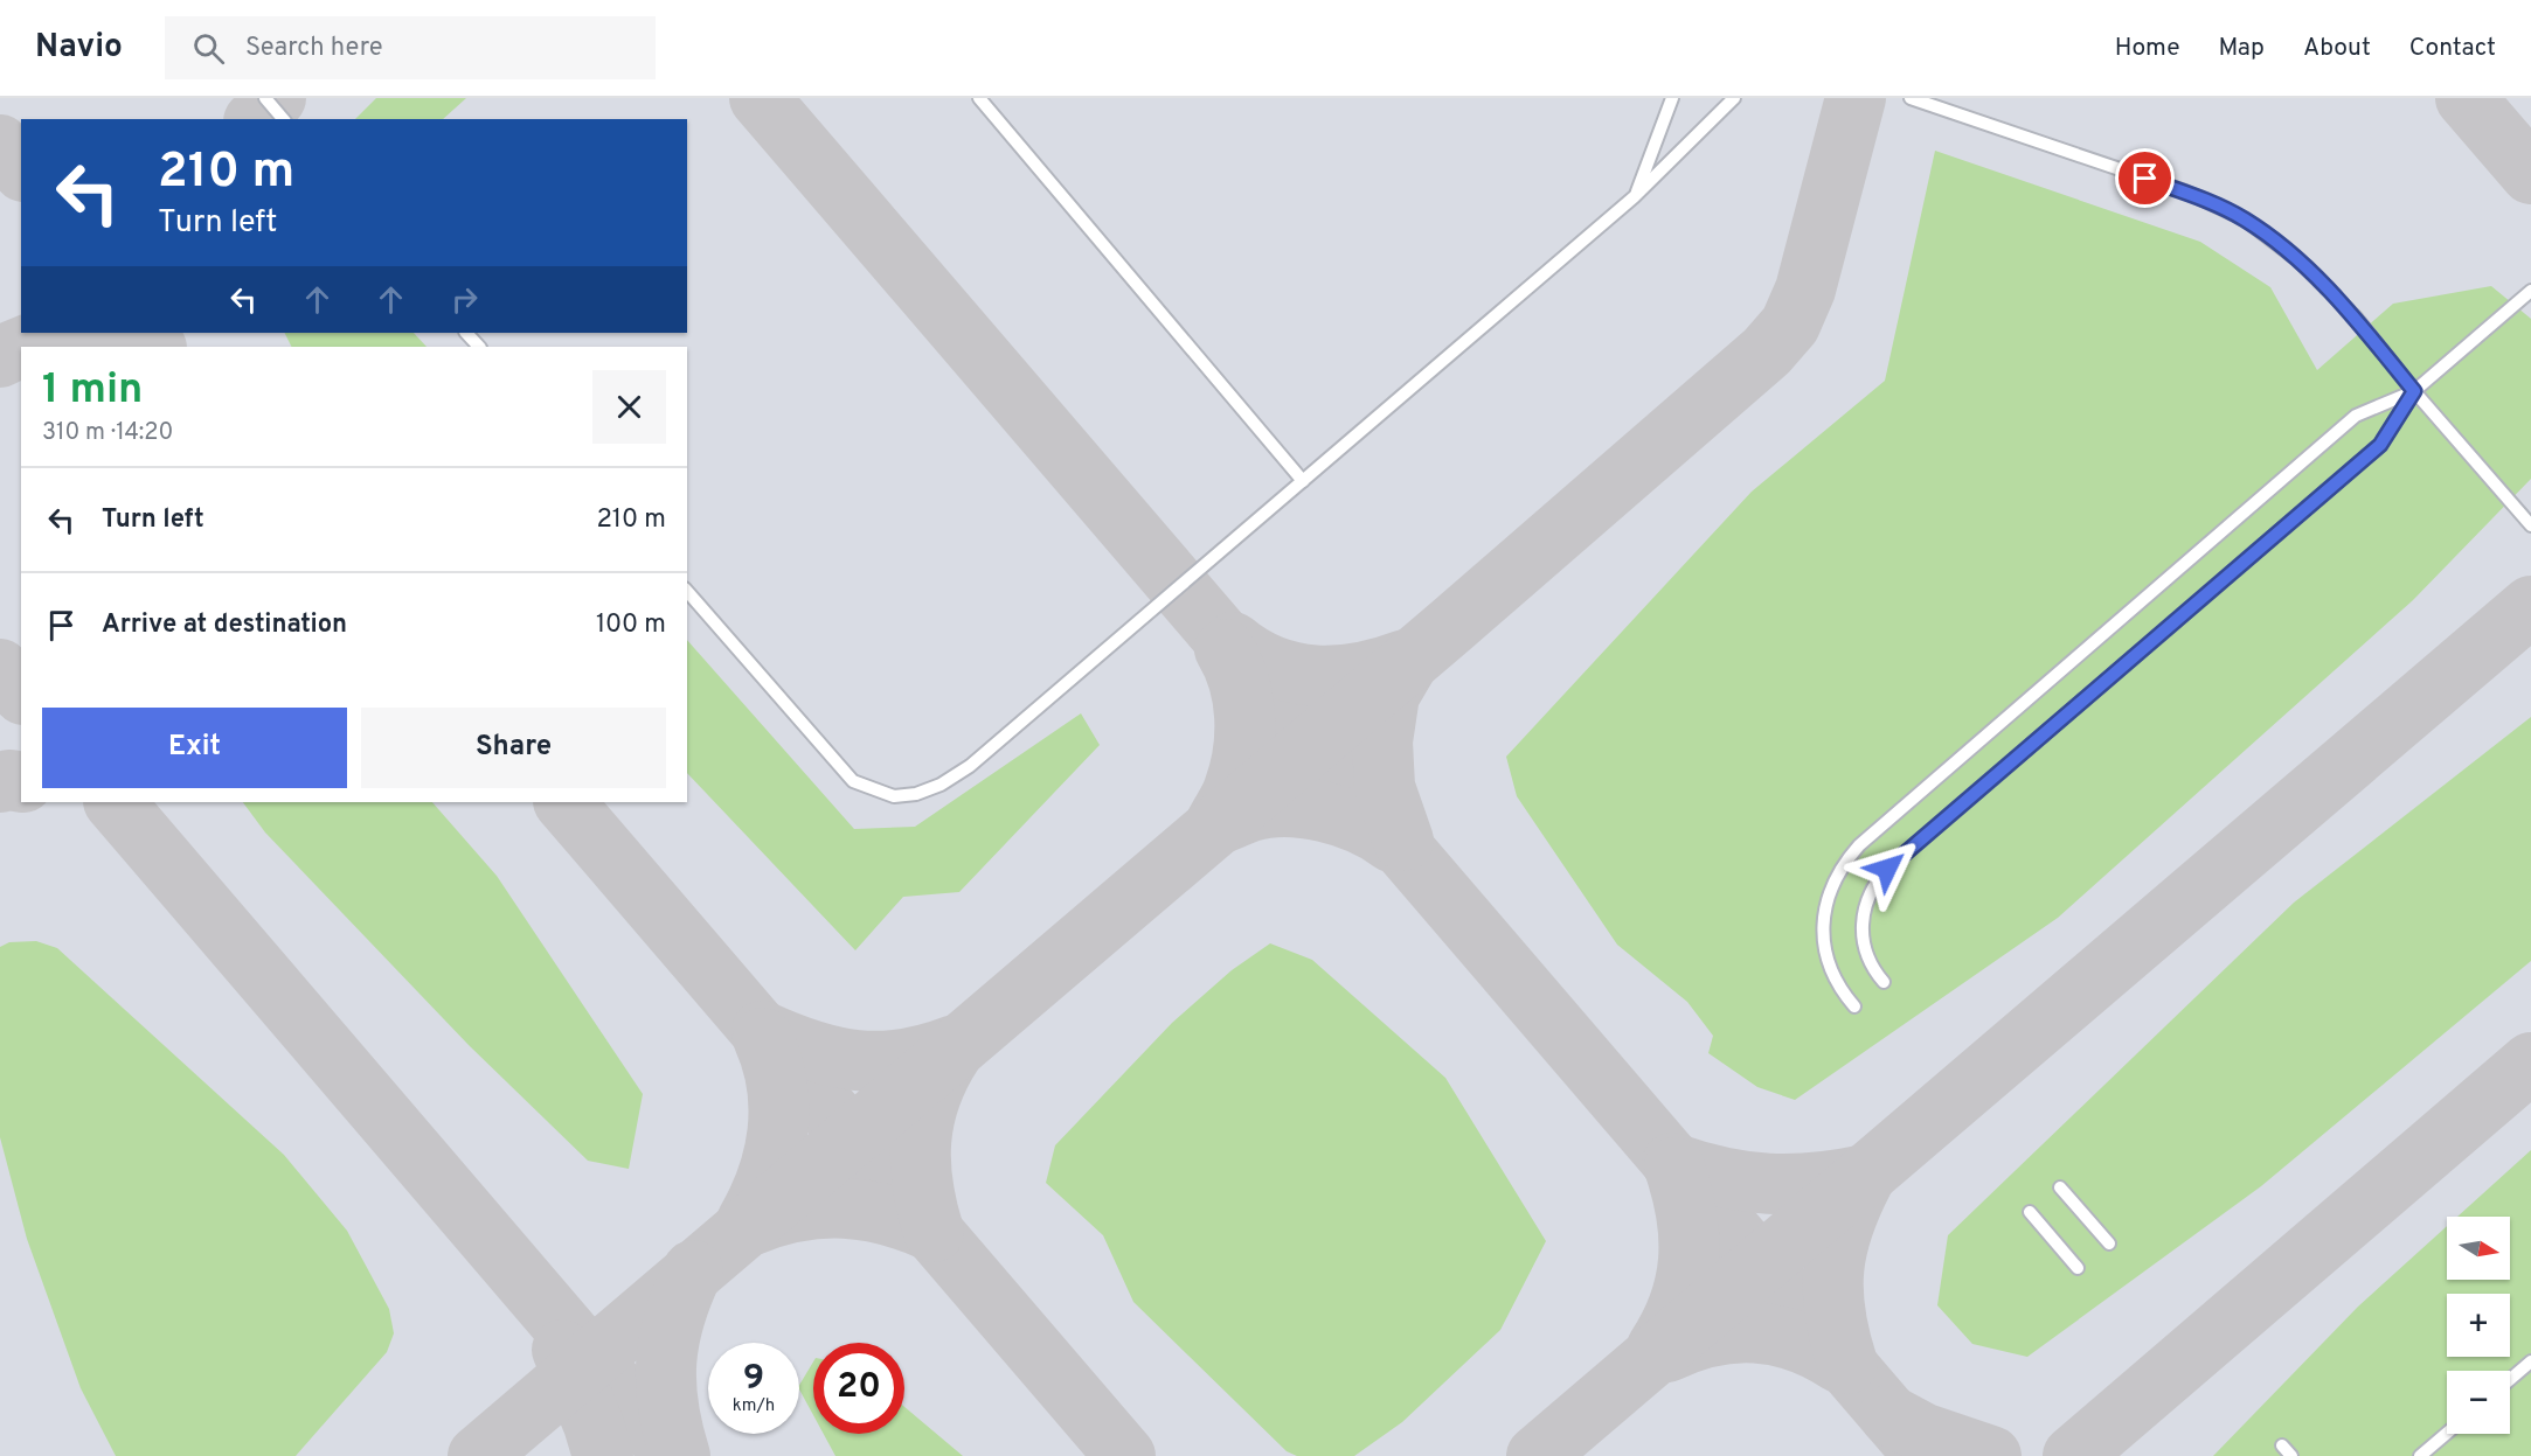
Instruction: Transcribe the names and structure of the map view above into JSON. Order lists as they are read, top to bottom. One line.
{"north":"right","page":{"header":"Navio","search":"Search here","nav":["Home","Map","About","Contact"],"turn":["210 m","Turn left"],"heading":["1 min","310 m · 14:20"],"list":[{"name":"Turn left","value":"210 m"},{"name":"Arrive at destination","value":"100 m"}],"buttons":["Exit","Share"],"map_buttons":["+","−"],"speed":"9 km/h","limit":"20"}}
